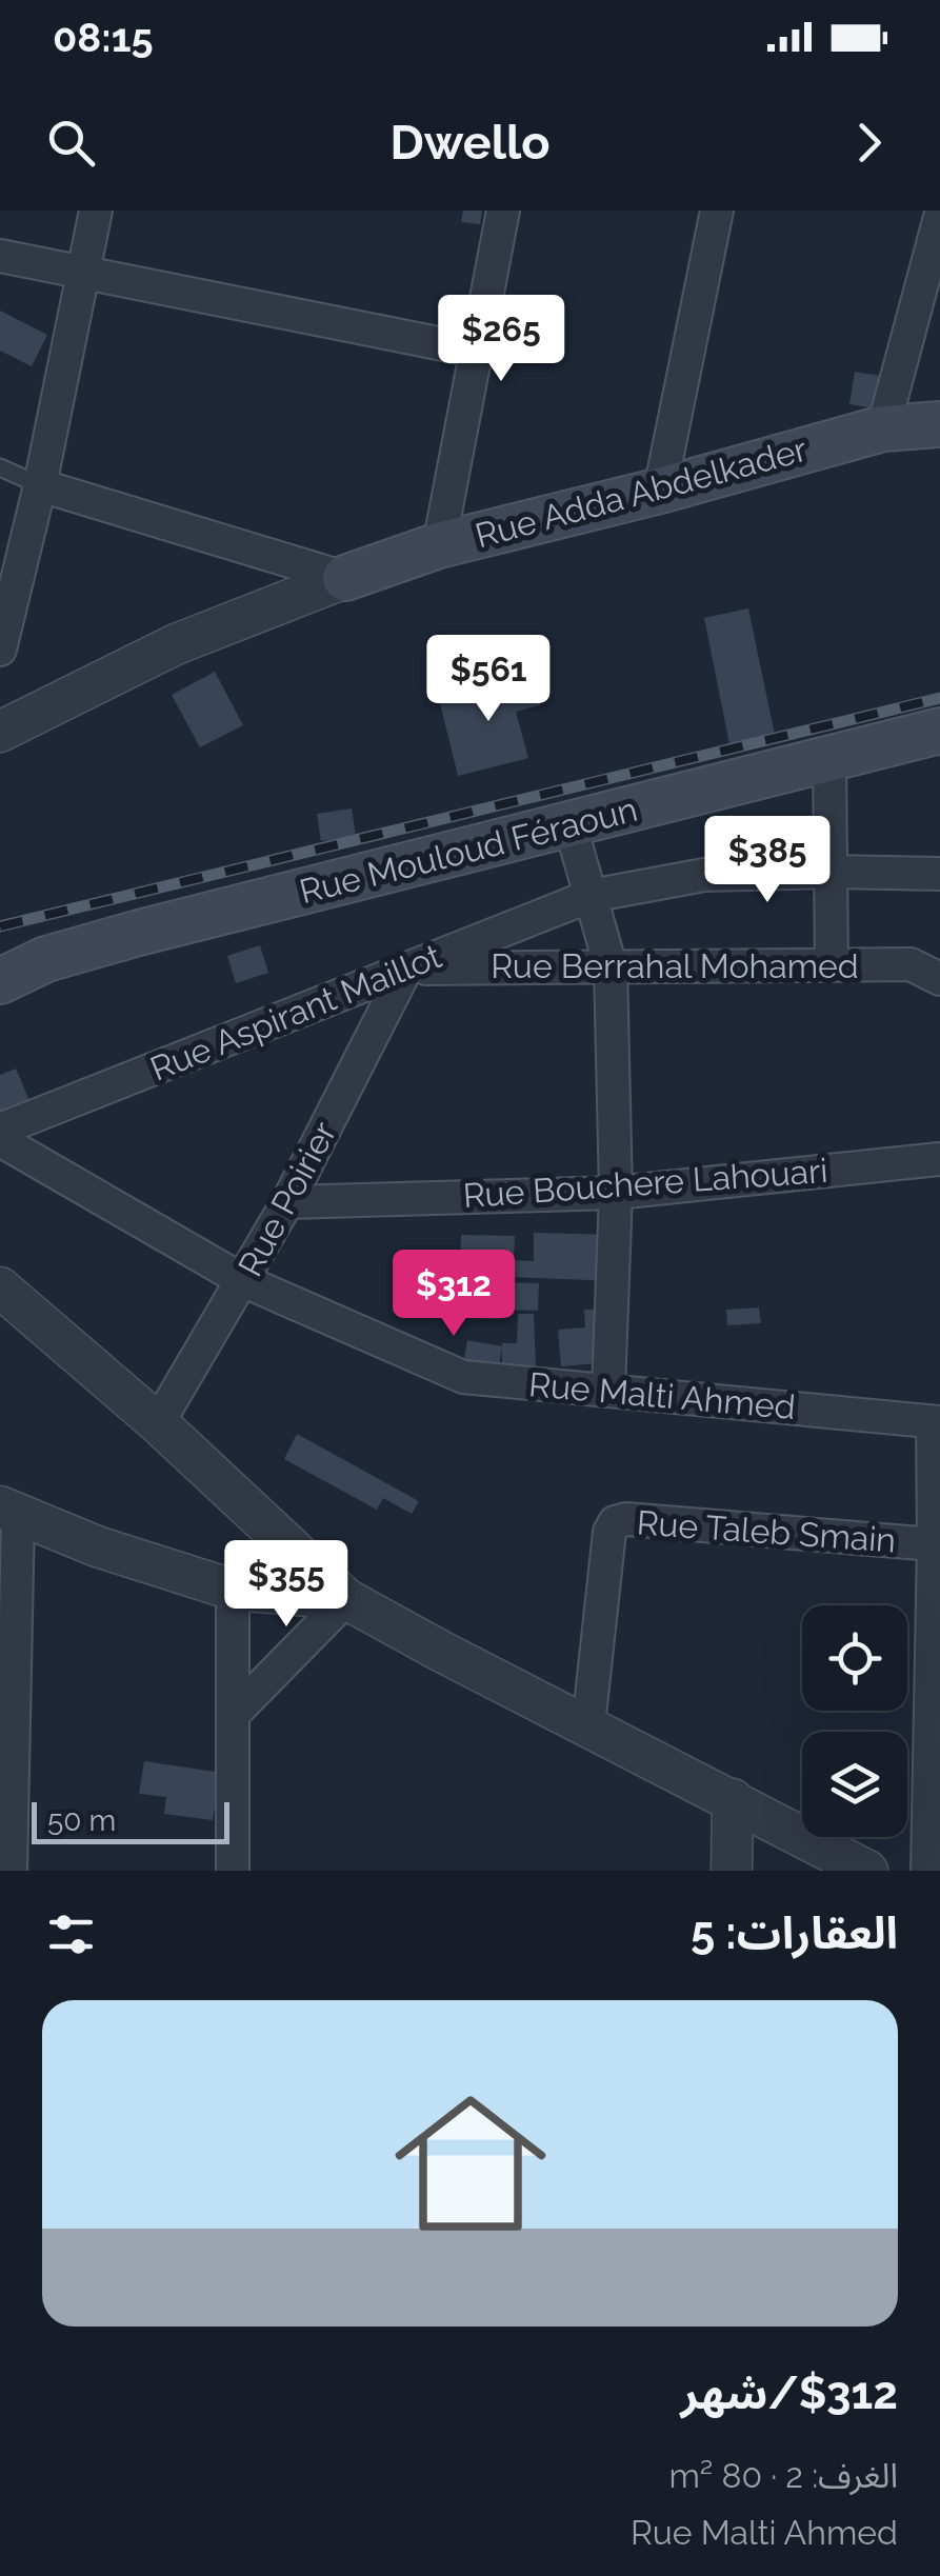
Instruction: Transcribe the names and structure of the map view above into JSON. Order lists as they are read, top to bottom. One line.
{"streets":{"main road":["Rue Adda Abdelkader","Rue Mouloud Féraoun"],"street":["Rue Berrahal Mohamed","Rue Aspirant Maillot","Rue Bouchere Lahouari","Rue Poirier","Rue Malti Ahmed","Rue Taleb Smain"]},"crossings":[["Rue Berrahal Mohamed","Rue Aspirant Maillot"],["Rue Berrahal Mohamed","Rue Poirier"],["Rue Aspirant Maillot","Rue Poirier"],["Rue Bouchere Lahouari","Rue Poirier"],["Rue Poirier","Rue Malti Ahmed"]],"scale_bar":"50 m","page":{"status":"08:15","header":"Dwello","price":["$265","$561","$385","$312","$355"],"scale":"50 m","heading":"العقارات: 5","list":[{"name":"$312/شهر","note":"الغرف: 2 · 80 m² · Rue Malti Ahmed"}]}}
